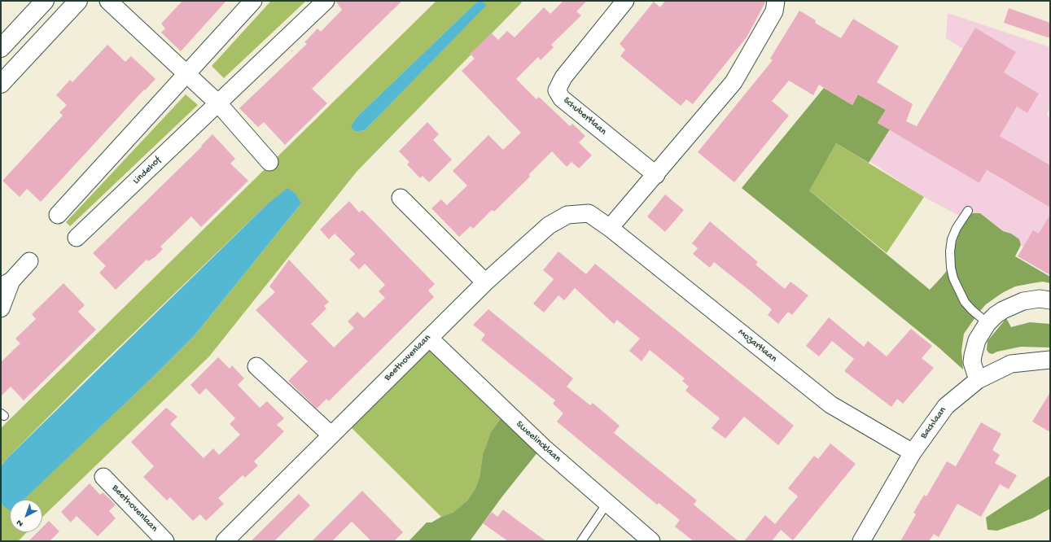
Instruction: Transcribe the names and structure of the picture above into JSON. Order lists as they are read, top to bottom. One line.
{"streets":{"street":["Schubertlaan","Lindehof","Mozartlaan","Beethovenlaan","Bachlaan","Sweelincklaan"]},"crossings":[["Mozartlaan","Beethovenlaan"],["Mozartlaan","Bachlaan"],["Beethovenlaan","Sweelincklaan"]],"north":"bottom left"}
